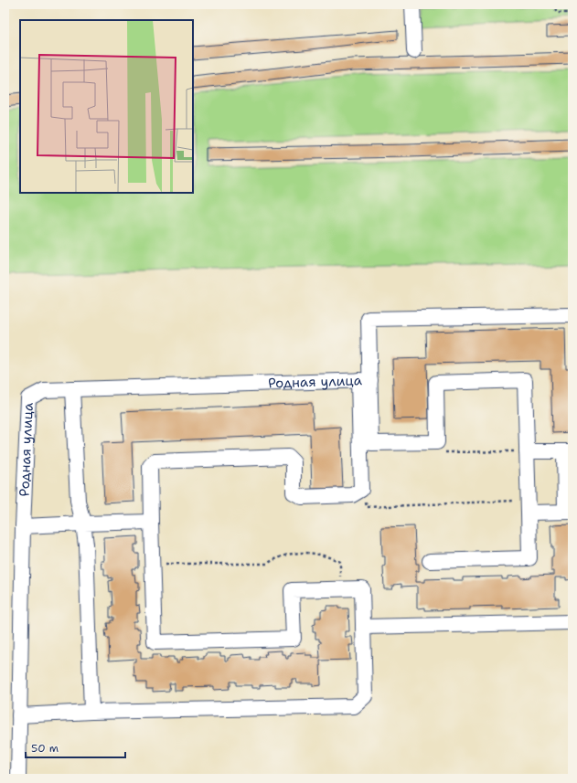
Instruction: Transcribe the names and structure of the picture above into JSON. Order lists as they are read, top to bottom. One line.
{"streets":{"street":["Родная улица"]},"scale_bar":"50 m"}
